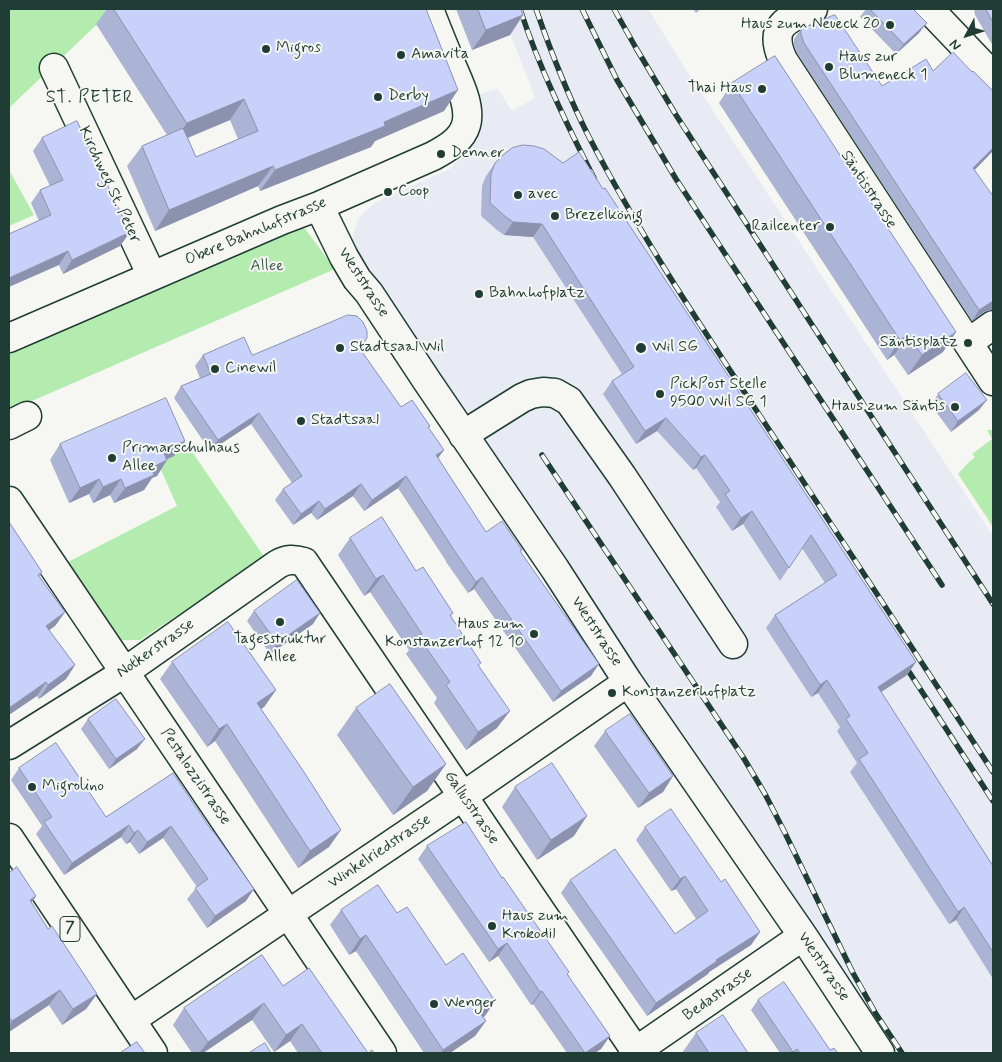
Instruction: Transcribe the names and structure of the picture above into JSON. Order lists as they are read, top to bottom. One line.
{"streets":{"street":["Kirchweg St. Peter","Säntisstrasse","Obere Bahnhofstrasse","Weststrasse","Notkerstrasse","Pestalozzistrasse","Gallusstrasse","Winkelriedstrasse","7","Bedastrasse"]},"crossings":[["Kirchweg St. Peter","Obere Bahnhofstrasse"],["Obere Bahnhofstrasse","Weststrasse"],["Weststrasse","Winkelriedstrasse"],["Weststrasse","Bedastrasse"],["Notkerstrasse","Pestalozzistrasse"],["Notkerstrasse","Gallusstrasse"],["Pestalozzistrasse","Winkelriedstrasse"],["Gallusstrasse","Winkelriedstrasse"],["Gallusstrasse","Bedastrasse"],["Winkelriedstrasse","7"]],"districts":["ST. PETER"],"parks":["Allee"],"places":["Haus zum Neueck 20","Migros","Amavita","Haus zur Blumeneck 1","Thai Haus","Derby","Denner","Coop","avec","Brezelkönig","Railcenter","Bahnhofplatz","Säntisplatz","Stadtsaal Wil","Wil SG","Cinewil","PickPost Stelle 9500 Wil SG 1","Haus zum Säntis","Stadtsaal","Primarschulhaus Allee","Tagesstruktur Allee","Haus zum Konstanzerhof 12 10","Konstanzerhofplatz","Migrolino","Haus zum Krokodil","Wenger"],"north":"bottom left"}
